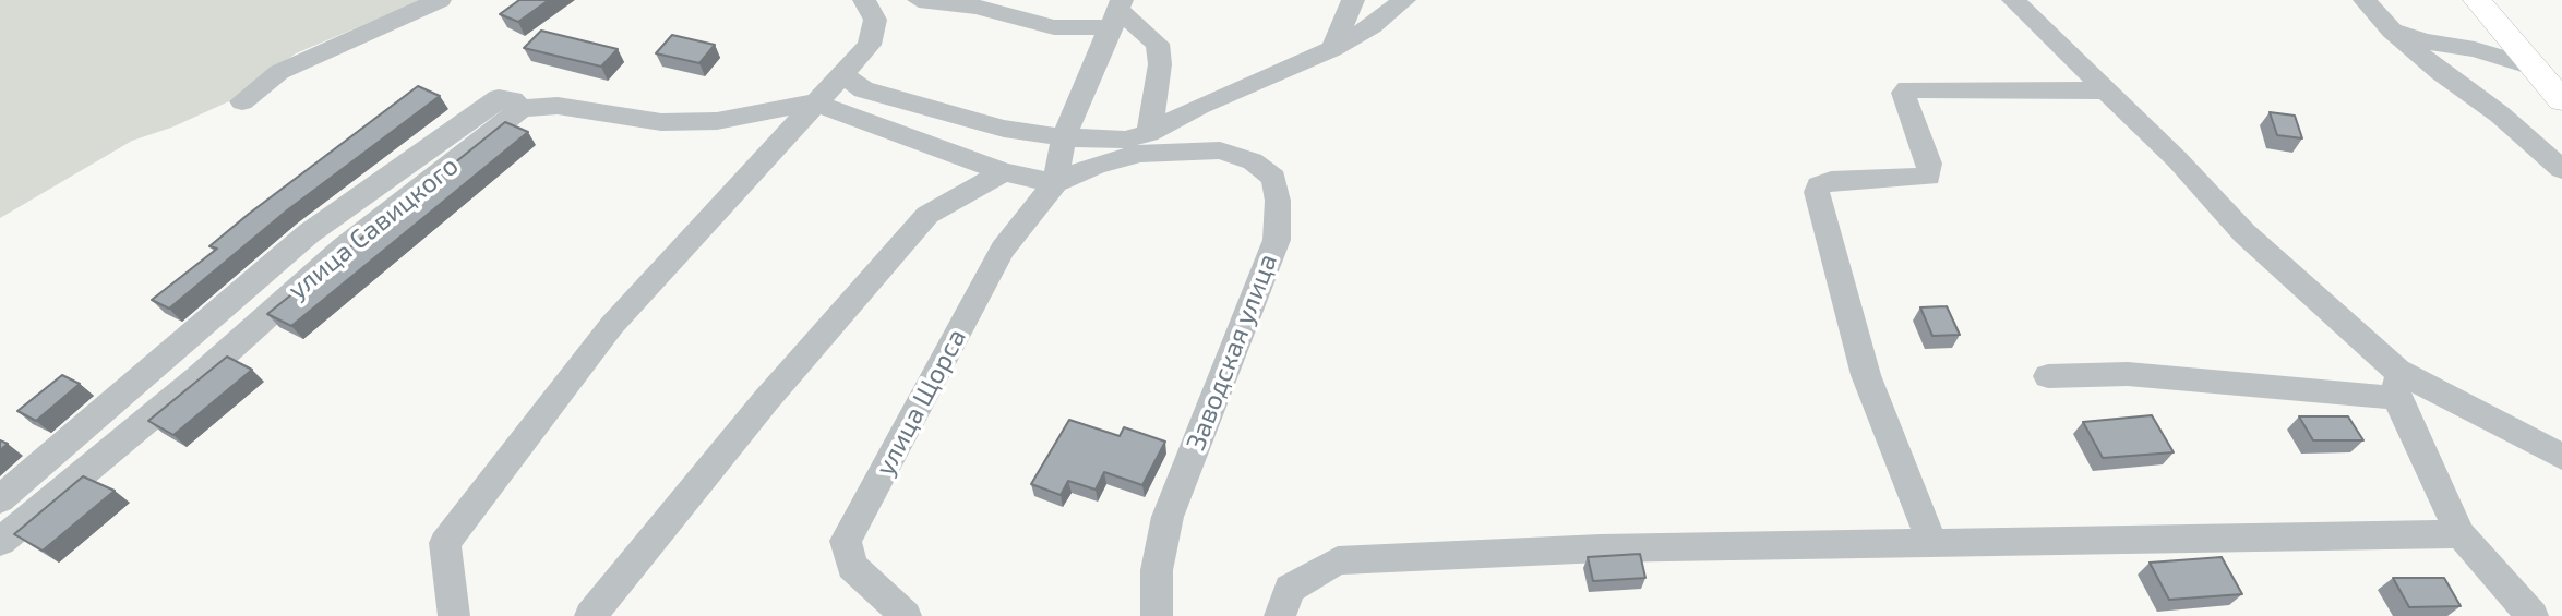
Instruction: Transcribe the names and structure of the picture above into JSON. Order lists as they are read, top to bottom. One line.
{"streets":{"street":["улица Савицкого","Заводская улица","улица Щорса"]},"crossings":[["Заводская улица","улица Щорса"]]}
